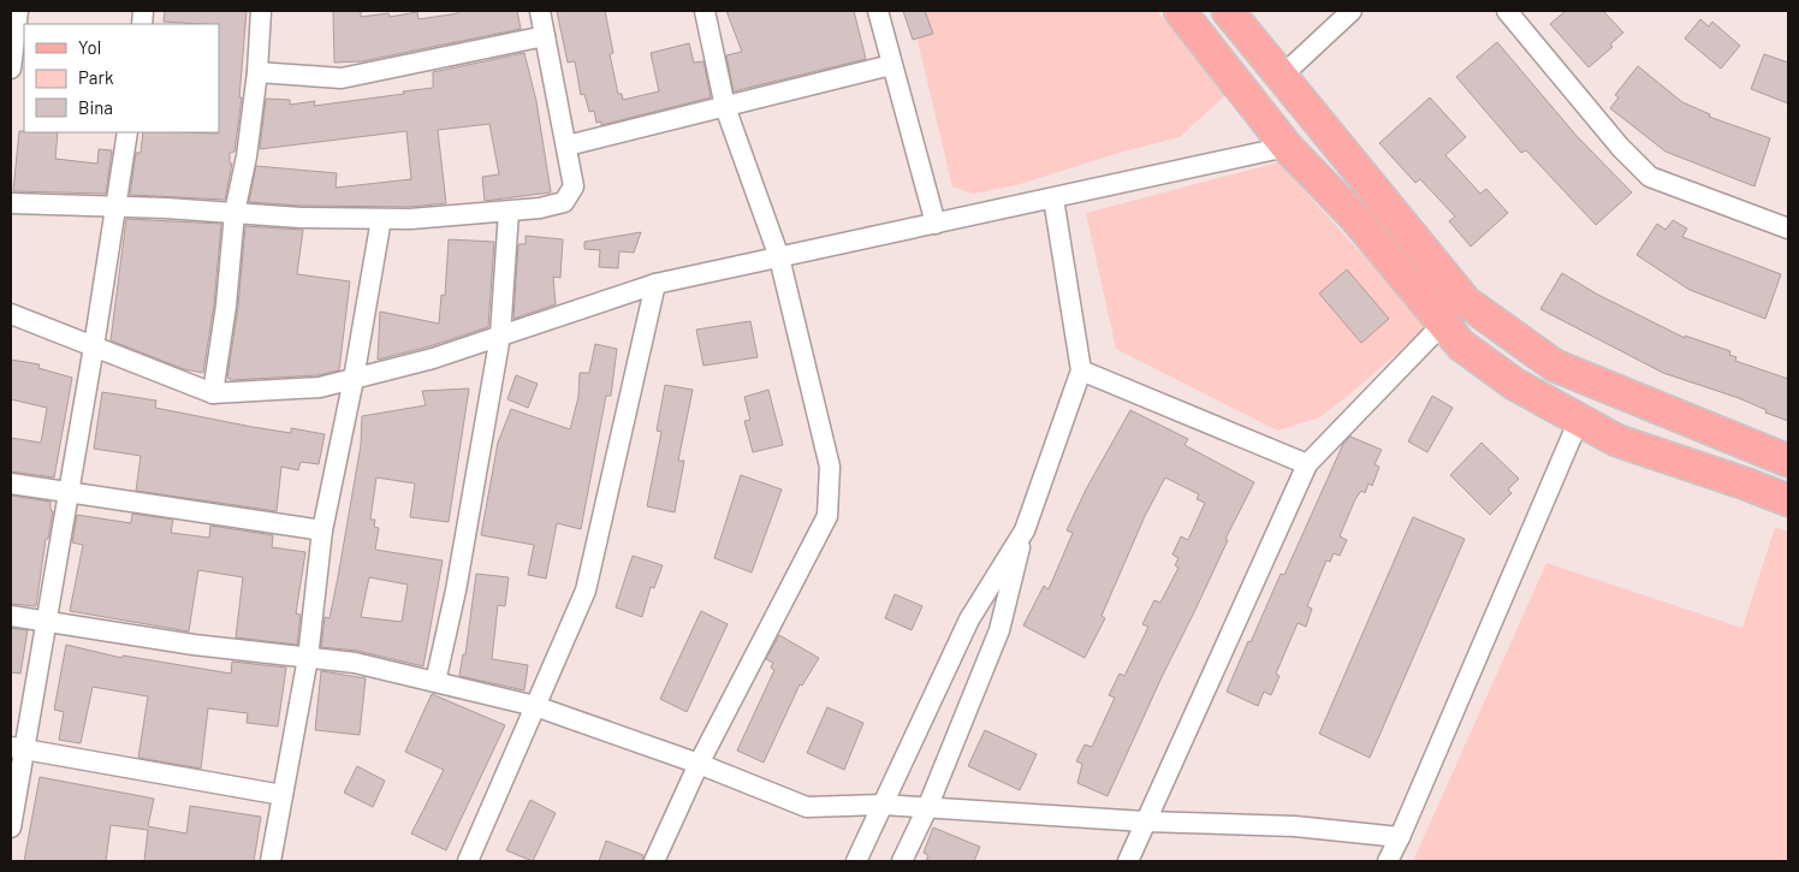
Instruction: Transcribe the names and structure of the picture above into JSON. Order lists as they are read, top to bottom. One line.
{"legend":["Yol","Park","Bina"]}
